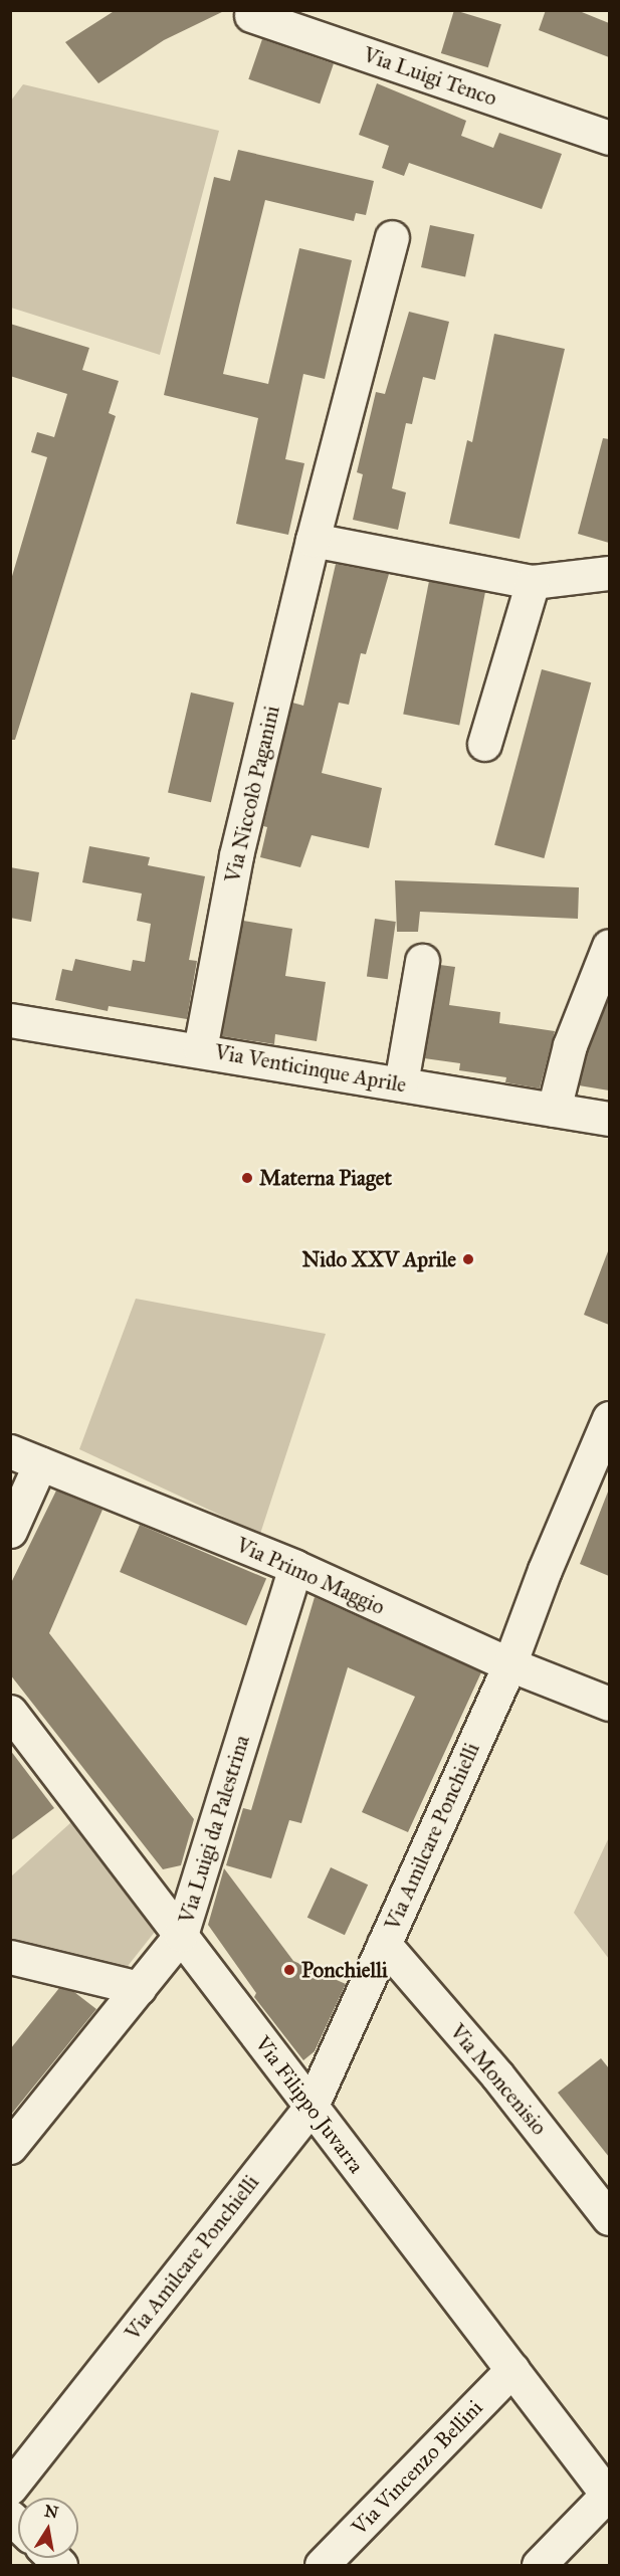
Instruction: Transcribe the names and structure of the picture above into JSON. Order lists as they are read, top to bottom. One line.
{"streets":{"street":["Via Luigi Tenco","Via Niccolò Paganini","Via Venticinque Aprile","Via Primo Maggio","Via Luigi da Palestrina","Via Amilcare Ponchielli","Via Moncenisio","Via Filippo Juvarra","Via Vincenzo Bellini"]},"crossings":[["Via Niccolò Paganini","Via Venticinque Aprile"],["Via Primo Maggio","Via Luigi da Palestrina"],["Via Primo Maggio","Via Amilcare Ponchielli"],["Via Luigi da Palestrina","Via Filippo Juvarra"],["Via Amilcare Ponchielli","Via Moncenisio"],["Via Amilcare Ponchielli","Via Filippo Juvarra"],["Via Filippo Juvarra","Via Vincenzo Bellini"]],"places":["Materna Piaget","Nido XXV Aprile","Ponchielli"],"north":"top"}
